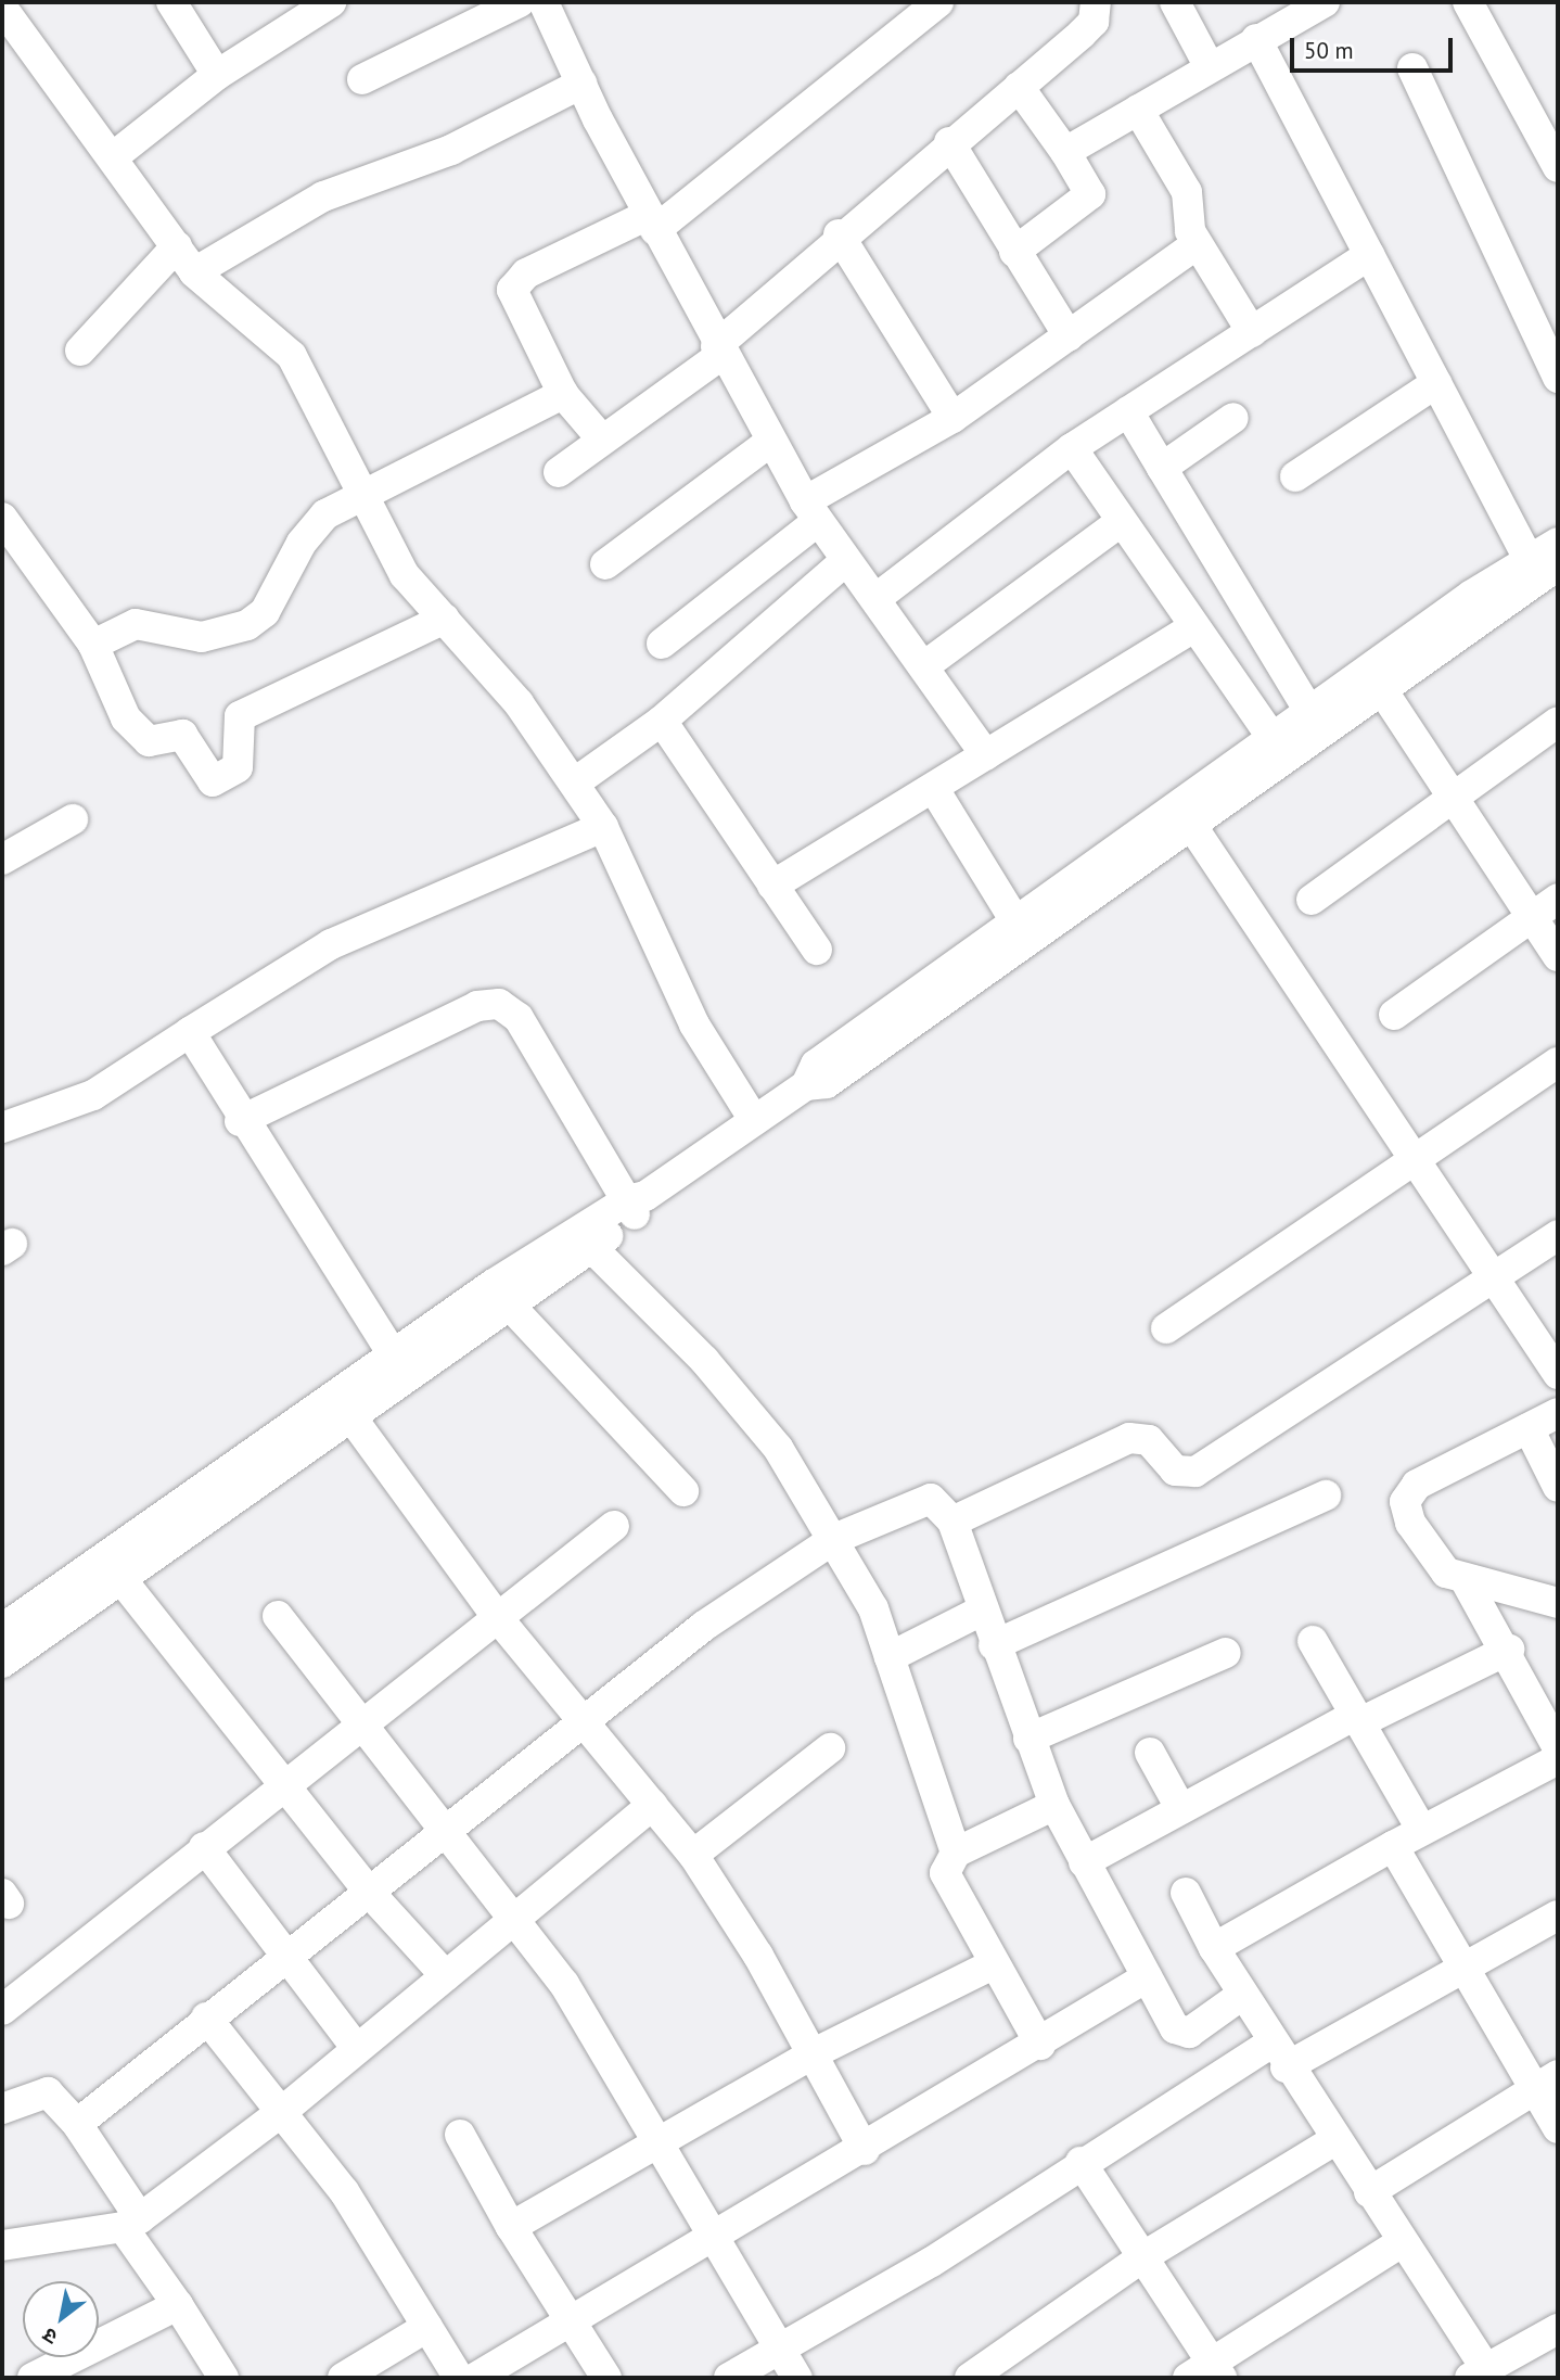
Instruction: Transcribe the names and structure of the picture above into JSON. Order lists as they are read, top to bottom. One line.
{"scale_bar":"50 m","north":"bottom left"}
